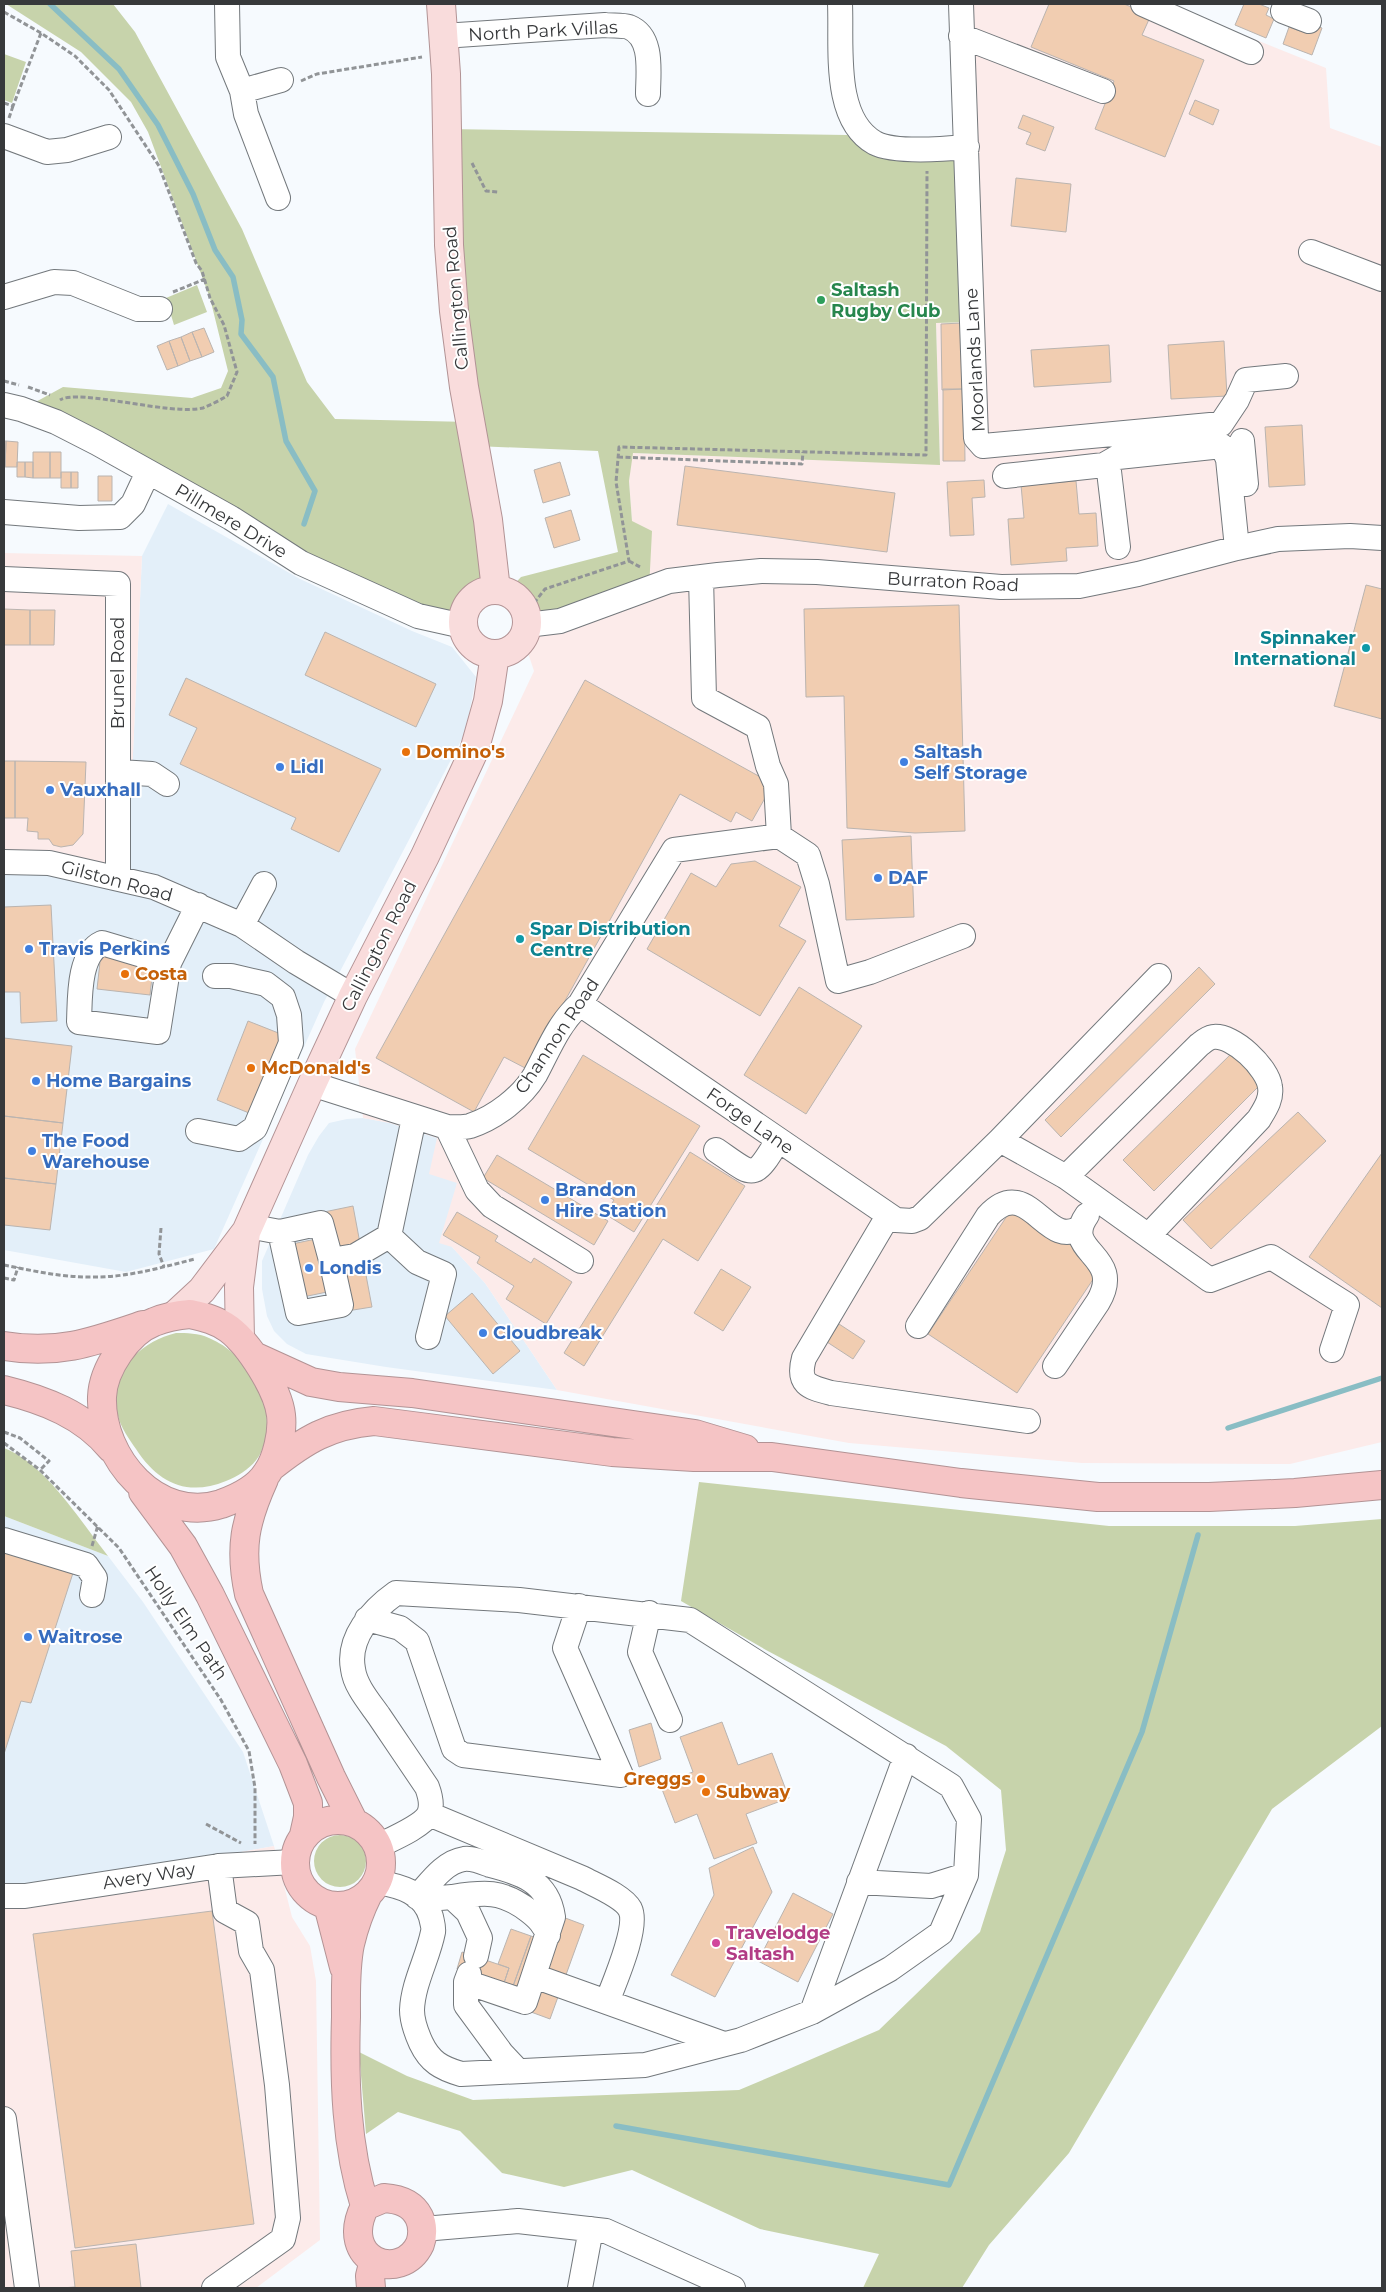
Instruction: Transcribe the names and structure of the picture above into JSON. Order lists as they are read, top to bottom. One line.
{"streets":{"main road":["Callington Road"],"street":["North Park Villas","Moorlands Lane","Pillmere Drive","Burraton Road","Brunel Road","Gilston Road","Channon Road","Forge Lane","Avery Way"],"path":["Holly Elm Path"]},"crossings":[["North Park Villas","Callington Road"],["Callington Road","Pillmere Drive"],["Callington Road","Burraton Road"],["Callington Road","Gilston Road"],["Callington Road","Channon Road"],["Pillmere Drive","Burraton Road"],["Brunel Road","Gilston Road"],["Channon Road","Forge Lane"],["Holly Elm Path","Avery Way"]],"places":["Saltash Rugby Club","Spinnaker International","Domino's","Saltash Self Storage","Lidl","Vauxhall","DAF","Spar Distribution Centre","Travis Perkins","Costa","McDonald's","Home Bargains","The Food Warehouse","Brandon Hire Station","Londis","Cloudbreak","Waitrose","Greggs","Subway","Travelodge Saltash"]}
